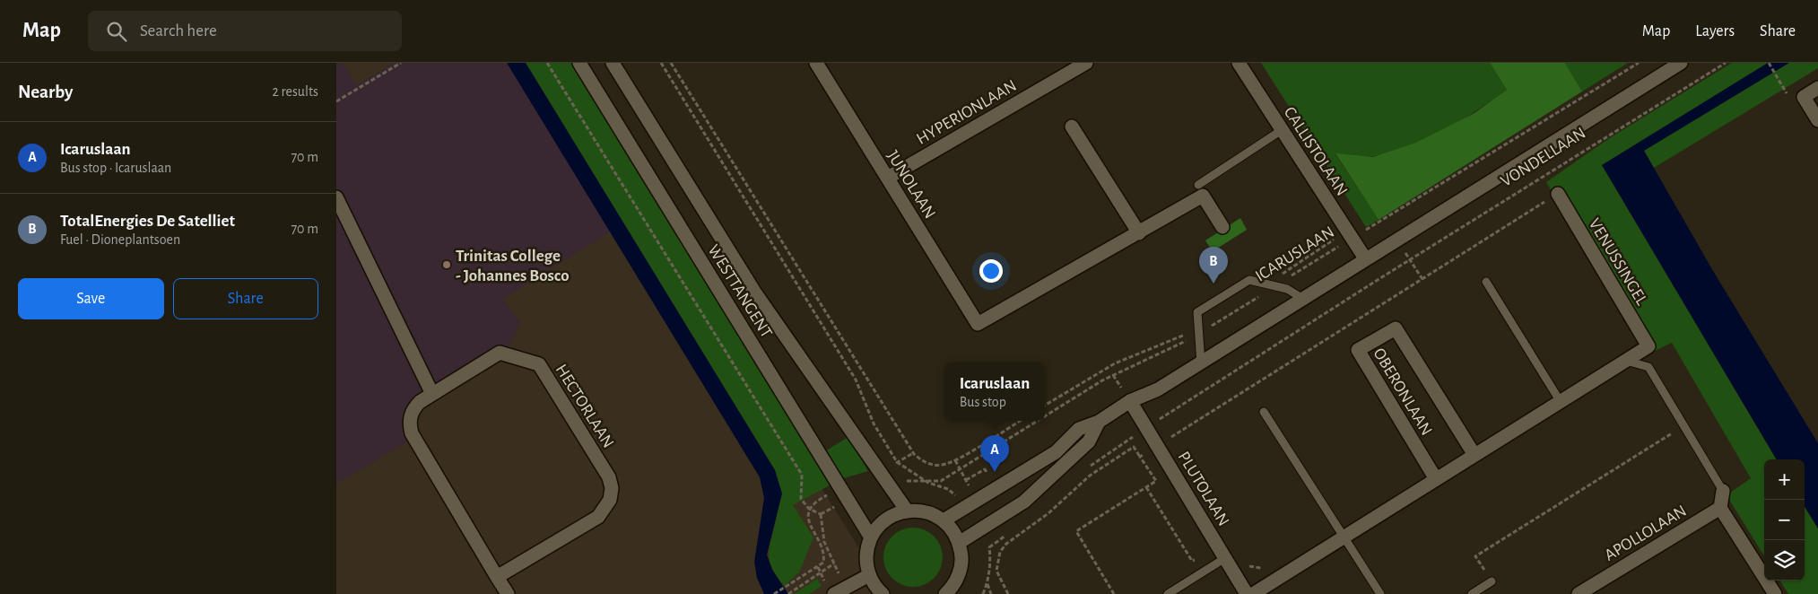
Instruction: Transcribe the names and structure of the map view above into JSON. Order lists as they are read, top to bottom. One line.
{"streets":{"street":["HYPERIONLAAN","CALLISTOLAAN","VONDELLAAN","JUNOLAAN","VENUSSINGEL","WESTTANGENT","OBERONLAAN","HECTORLAAN","PLUTOLAAN","APOLLOLAAN"],"path":["ICARUSLAAN"]},"crossings":[["HYPERIONLAAN","JUNOLAAN"],["CALLISTOLAAN","VONDELLAAN"],["CALLISTOLAAN","ICARUSLAAN"],["VONDELLAAN","ICARUSLAAN"],["VONDELLAAN","PLUTOLAAN"]],"places":["Trinitas College - Johannes Bosco"],"page":{"header":"Map","search":"Search here","nav":["Map","Layers","Share"],"heading":["Nearby","2 results"],"list":[{"mark":"A","name":"Icaruslaan","note":"Bus stop · Icaruslaan","value":"70 m"},{"mark":"B","name":"TotalEnergies De Satelliet","note":"Fuel · Dioneplantsoen","value":"70 m"}],"pins":["B","A"],"buttons":["Save","Share"],"popup":["Icaruslaan","Bus stop"],"map_buttons":["+","−"]}}
